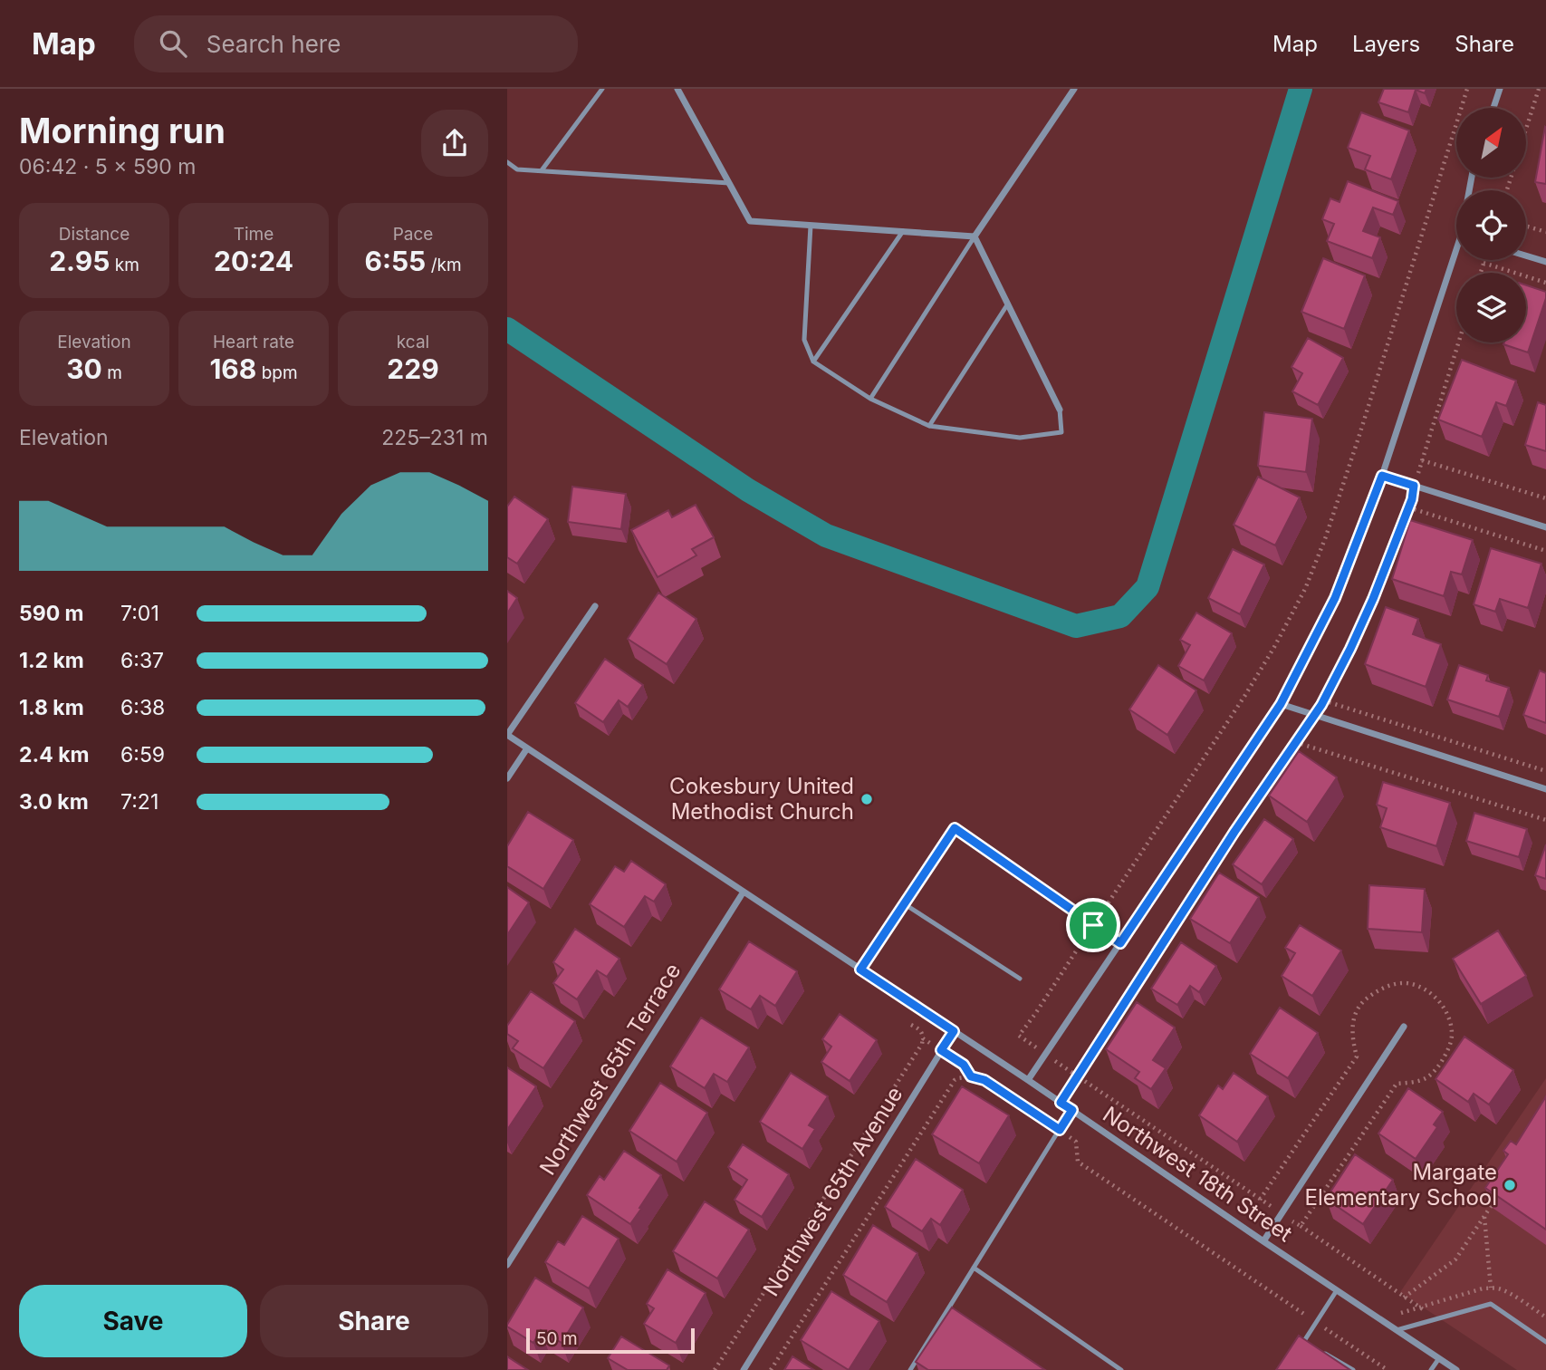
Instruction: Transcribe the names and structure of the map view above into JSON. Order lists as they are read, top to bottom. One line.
{"streets":{"street":["Northwest 65th Terrace","Northwest 18th Street","Northwest 65th Avenue"]},"crossings":[["Northwest 65th Terrace","Northwest 18th Street"],["Northwest 18th Street","Northwest 65th Avenue"]],"places":["Cokesbury United Methodist Church","Margate Elementary School"],"scale_bar":"50 m","north":"top right","page":{"header":"Map","search":"Search here","nav":["Map","Layers","Share"],"heading":["Morning run","06:42 · 5 × 590 m"],"stats":[["Distance","2.95 km"],["Time","20:24"],["Pace","6:55 /km"],["Elevation","30 m"],["Heart rate","168 bpm"],["kcal","229"]],"chart":["Elevation","225–231 m"],"list":[{"name":"590 m","note":"7:01"},{"name":"1.2 km","note":"6:37"},{"name":"1.8 km","note":"6:38"},{"name":"2.4 km","note":"6:59"},{"name":"3.0 km","note":"7:21"}],"buttons":["Save","Share"],"scale":"50 m"}}
